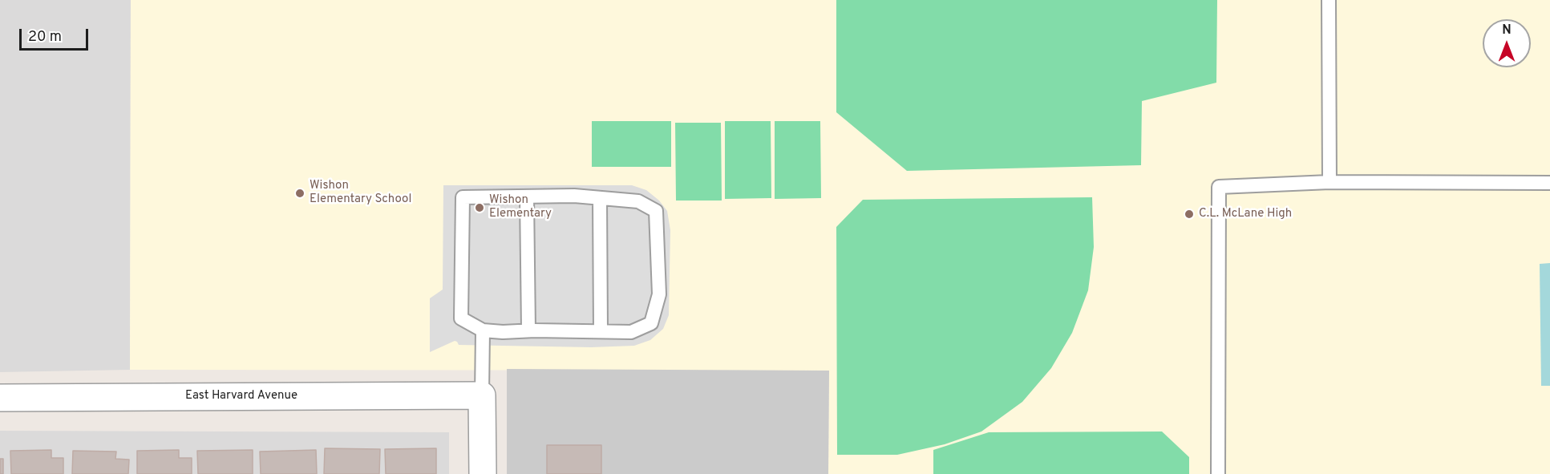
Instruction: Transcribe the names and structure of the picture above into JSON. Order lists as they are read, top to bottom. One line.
{"streets":{"street":["East Harvard Avenue"]},"places":["Wishon Elementary School","Wishon Elementary","C.L. McLane High"],"scale_bar":"20 m","north":"top"}
